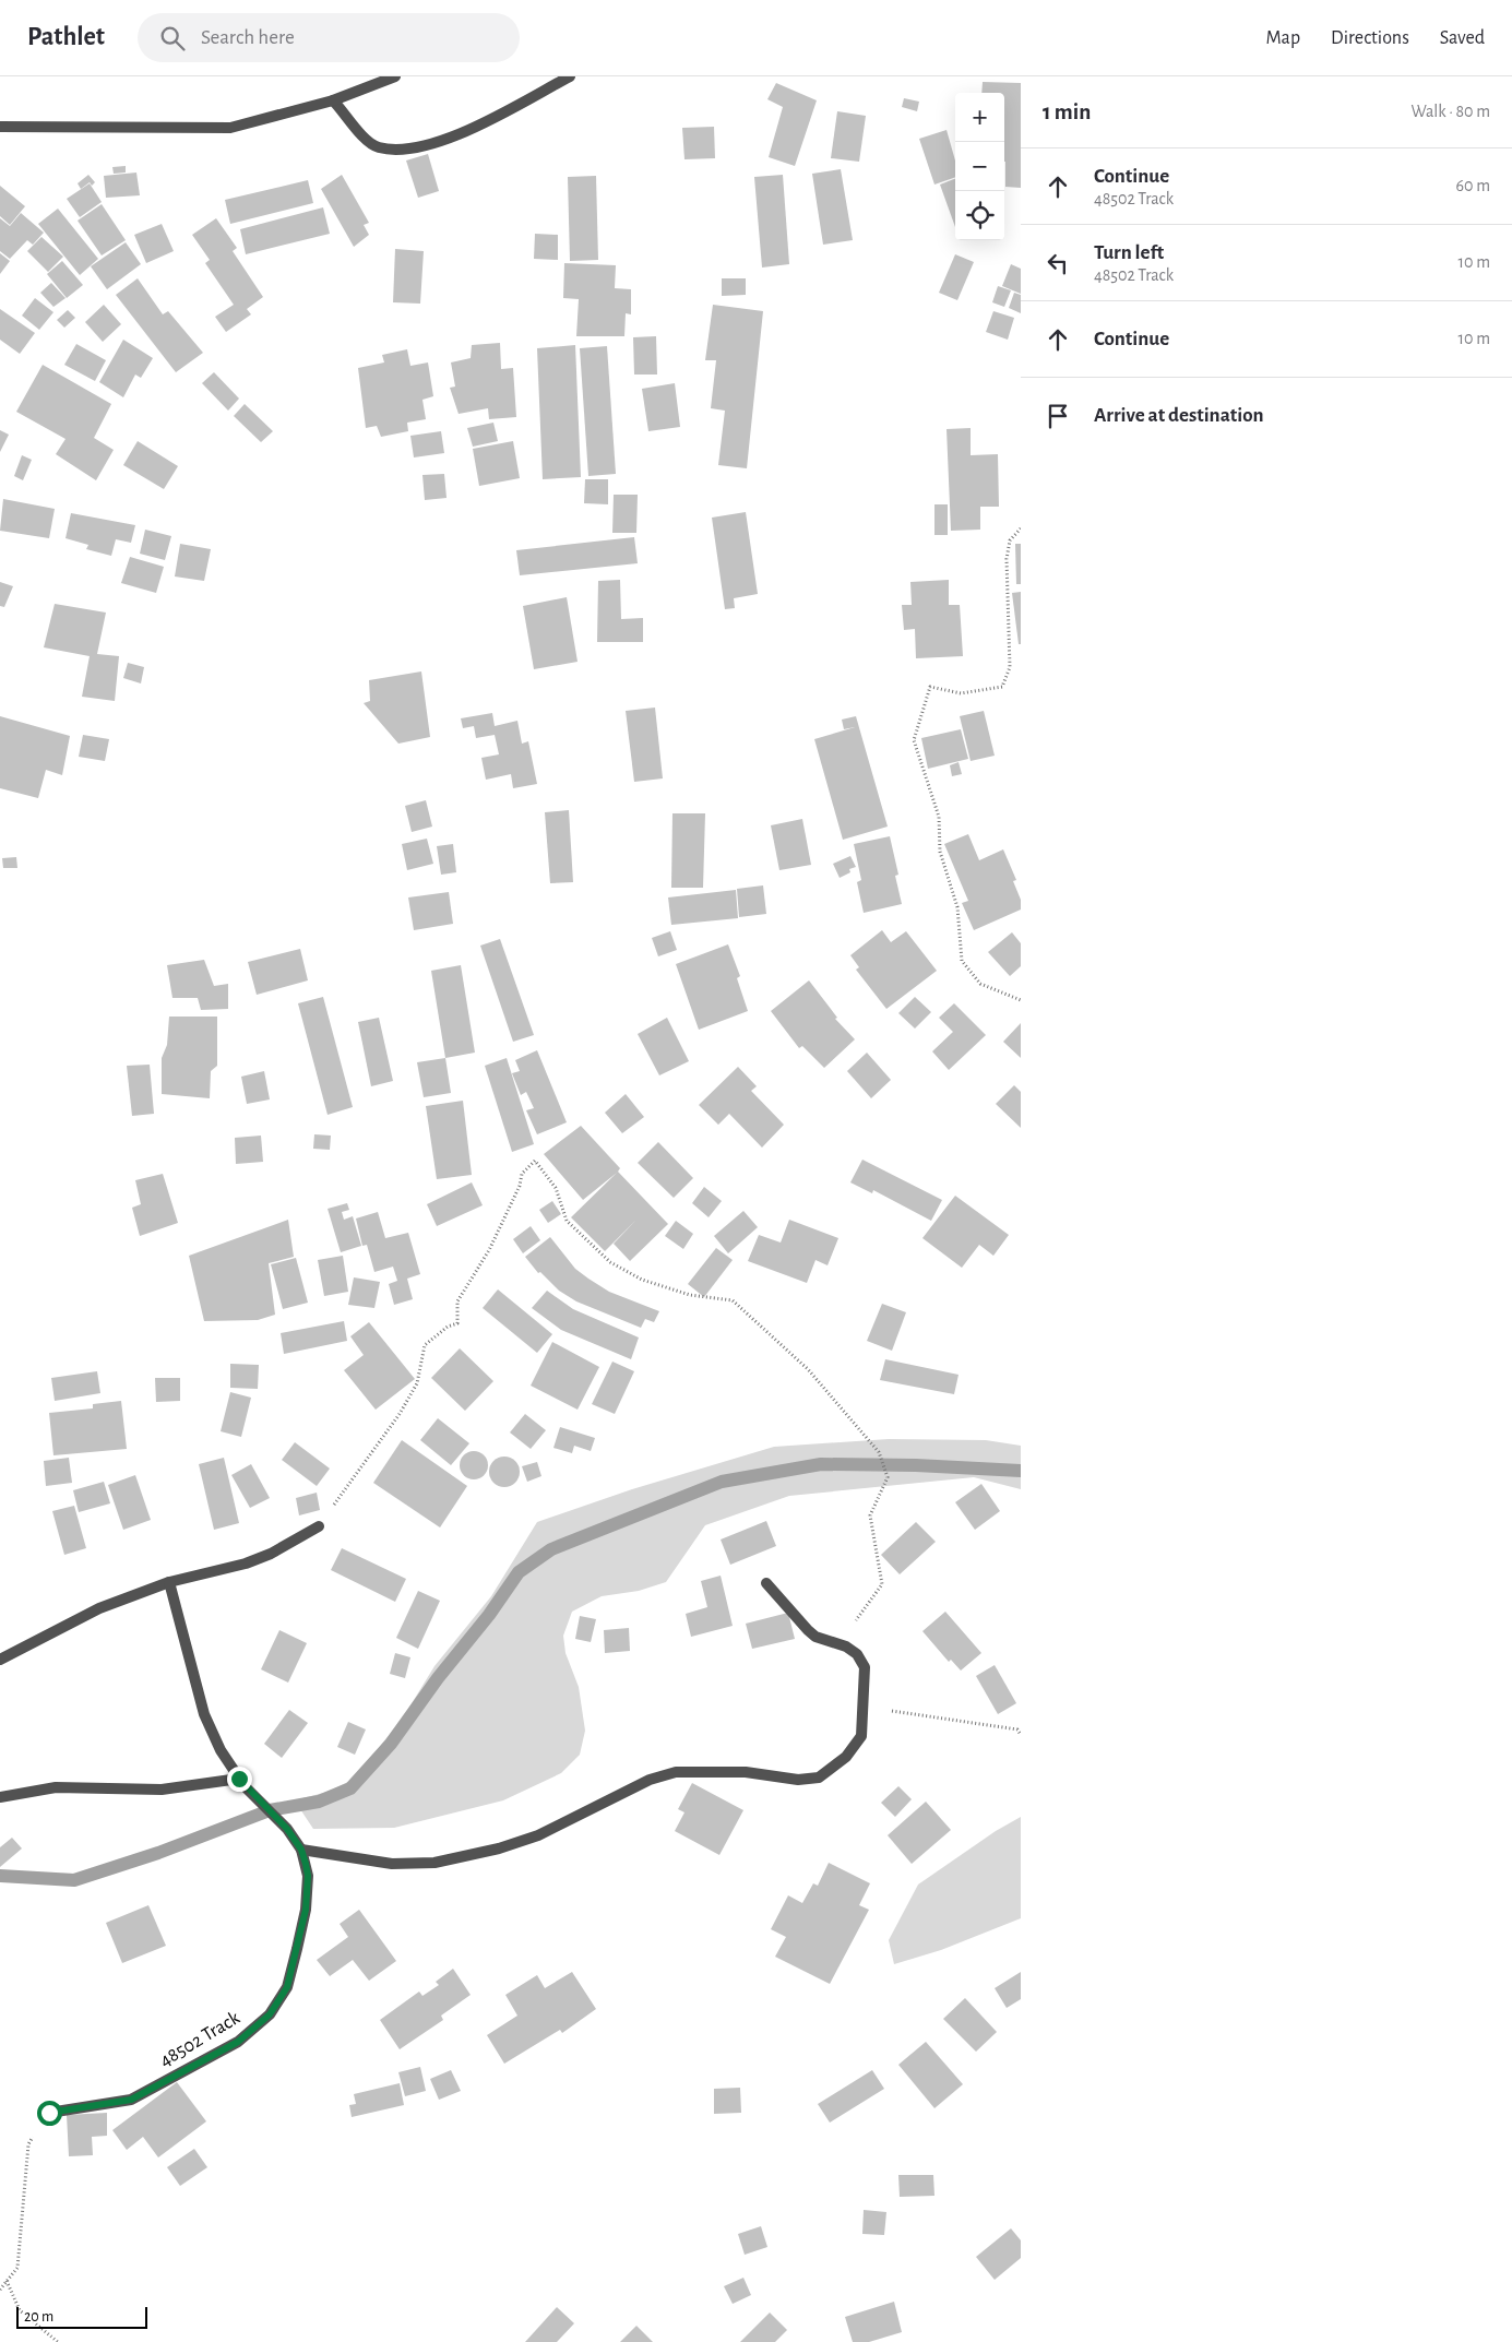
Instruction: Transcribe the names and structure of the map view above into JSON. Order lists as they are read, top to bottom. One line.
{"streets":{"street":["48502 Track"]},"scale_bar":"20 m","page":{"header":"Pathlet","search":"Search here","nav":["Map","Directions","Saved"],"heading":["1 min","Walk · 80 m"],"map_buttons":["+","−"],"list":[["Continue","48502 Track","60 m"],["Turn left","48502 Track","10 m"],["Continue","10 m"],"Arrive at destination"],"scale":"20 m"}}
